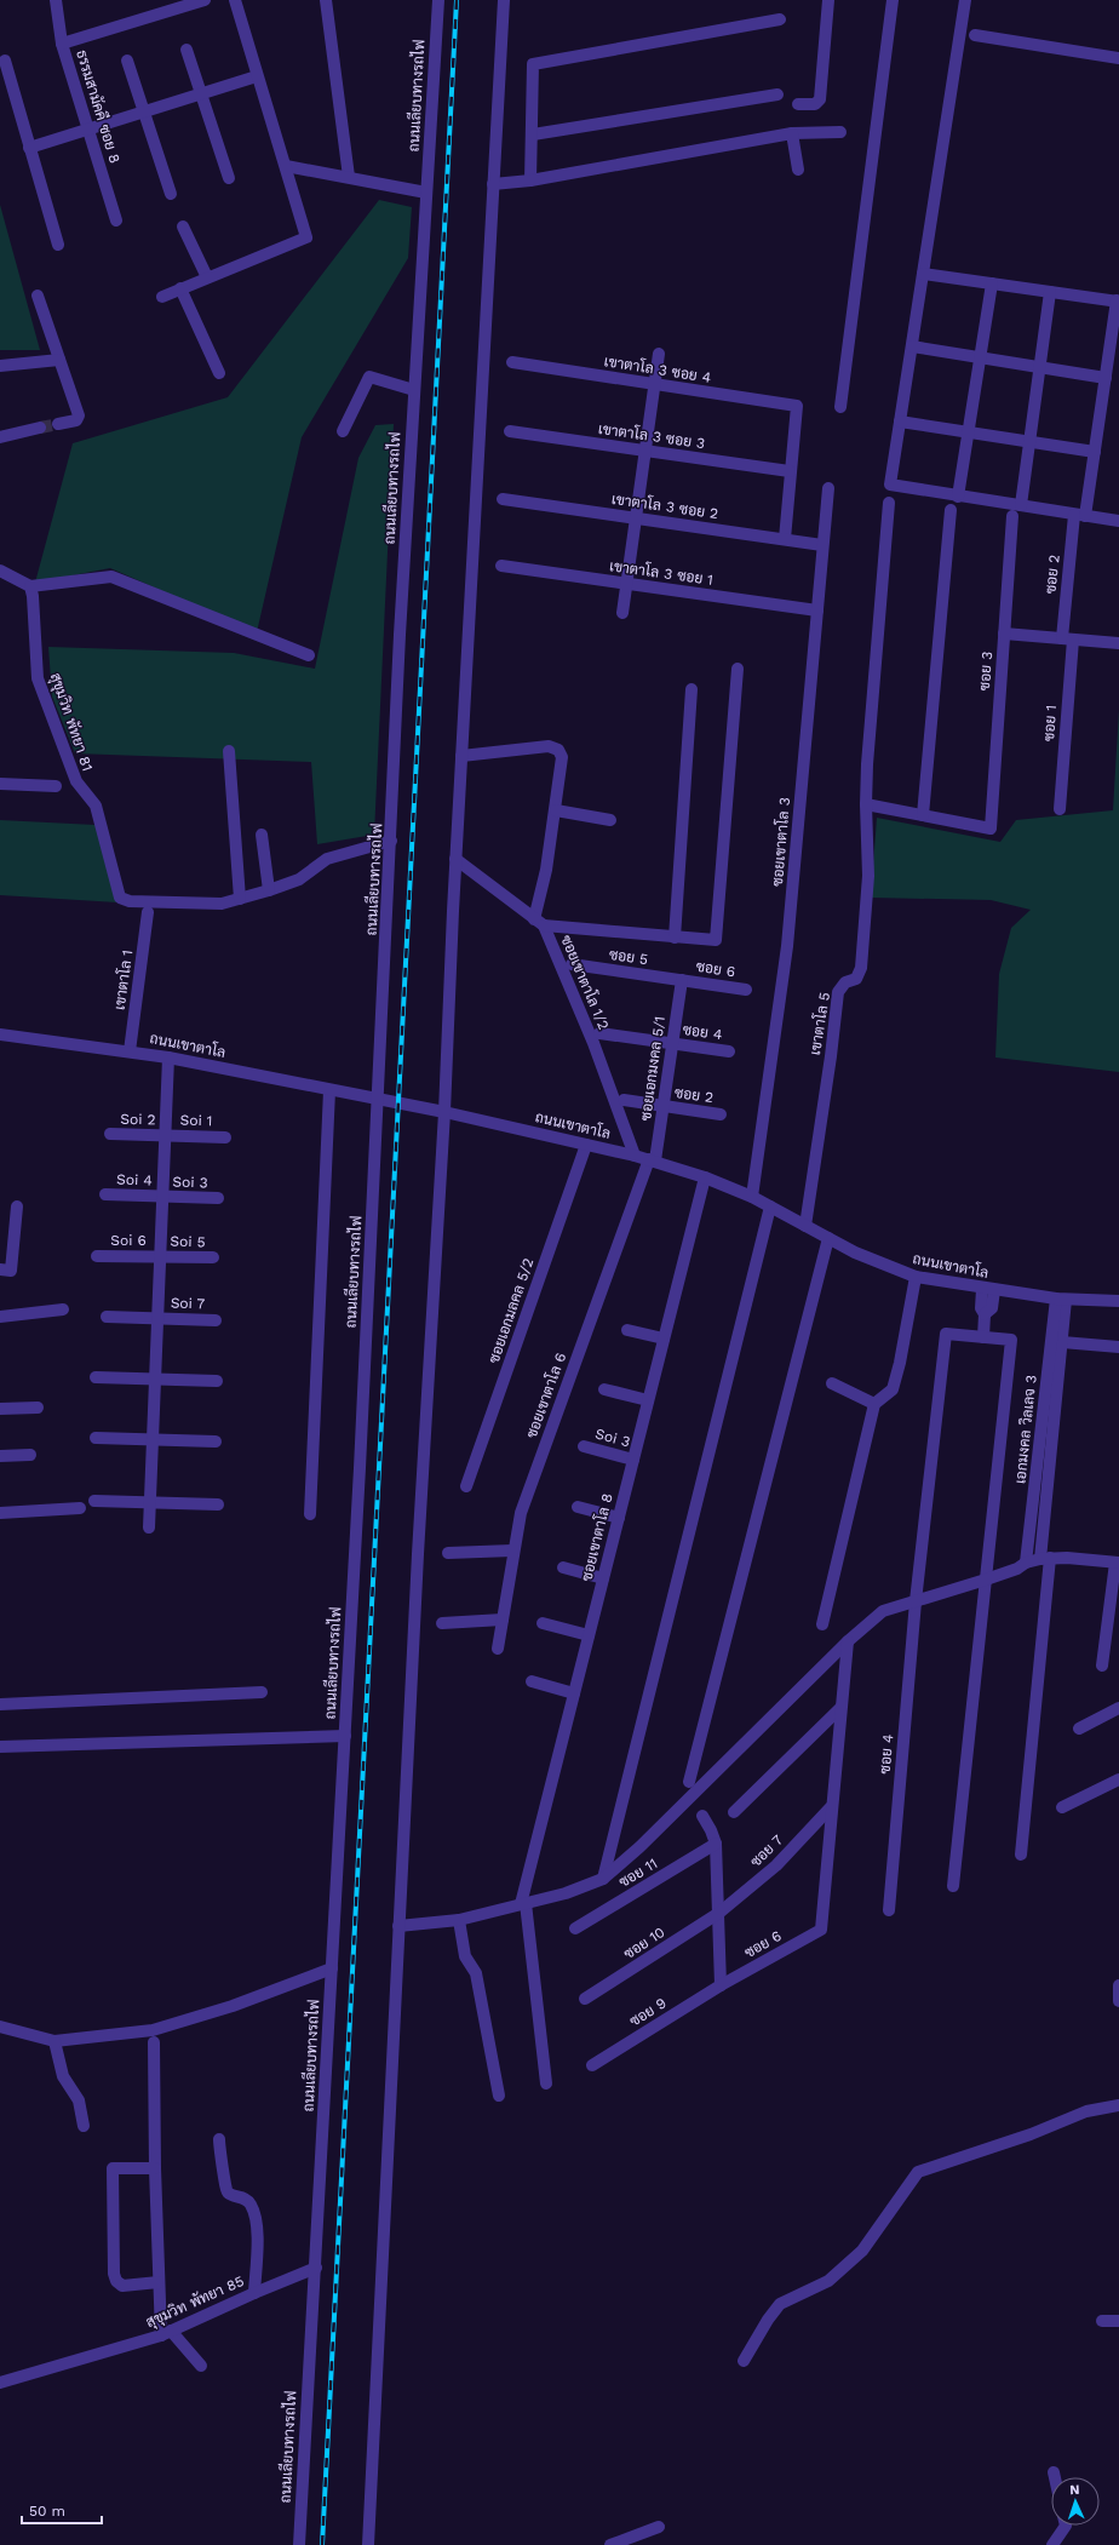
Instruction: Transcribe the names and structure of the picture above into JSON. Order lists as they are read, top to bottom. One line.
{"streets":{"street":["ถนนเลียบทางรถไฟ","ธรรมสามัคคี ซอย 8","เขาตาโล 3 ซอย 4","เขาตาโล 3 ซอย 3","เขาตาโล 3 ซอย 2","เขาตาโล 3 ซอย 1","ซอย 2","ซอย 3","สุขุมวิท พัทยา 81","ซอย 1","ซอยเขาตาโล 3","ซอย 5","ซอย 6","เขาตาโล 1","ซอยเขาตาโล 1/2","เขาตาโล 5","ซอย 4","ถนนเขาตาโล","ซอยเอกมงคล 5/1","Soi 2","Soi 1","Soi 4","Soi 3","Soi 6","Soi 5","Soi 7","ซอยเอกมลคล 5/2","ซอยเขาตาโล 6","เอกมงคล วิลเลจ 3","ซอยเขาตาโล 8","ซอย 7","ซอย 11","ซอย 10","ซอย 9","สุขุมวิท พัทยา 85"]},"crossings":[["ถนนเลียบทางรถไฟ","สุขุมวิท พัทยา 81"],["ถนนเลียบทางรถไฟ","ถนนเขาตาโล"],["ถนนเลียบทางรถไฟ","สุขุมวิท พัทยา 85"],["เขาตาโล 3 ซอย 4","เขาตาโล 3 ซอย 3"],["เขาตาโล 3 ซอย 2","ซอยเขาตาโล 3"],["เขาตาโล 3 ซอย 1","ซอยเขาตาโล 3"],["ซอย 2","ซอย 1"],["ซอย 2","ซอยเอกมงคล 5/1"],["ซอยเขาตาโล 3","ถนนเขาตาโล"],["ซอย 5","ซอย 6"],["ซอย 5","ซอยเอกมงคล 5/1"],["ซอย 6","ซอยเอกมงคล 5/1"],["ซอย 6","ซอย 7"],["ซอย 6","ซอย 9"],["เขาตาโล 1","ถนนเขาตาโล"],["ซอยเขาตาโล 1/2","ถนนเขาตาโล"],["เขาตาโล 5","ถนนเขาตาโล"],["ซอย 4","ซอยเอกมงคล 5/1"],["ถนนเขาตาโล","ซอยเอกมงคล 5/1"],["ถนนเขาตาโล","ซอยเอกมลคล 5/2"],["ถนนเขาตาโล","ซอยเขาตาโล 6"],["ถนนเขาตาโล","เอกมงคล วิลเลจ 3"],["ถนนเขาตาโล","ซอยเขาตาโล 8"],["ซอยเอกมงคล 5/1","ซอยเขาตาโล 6"],["Soi 2","Soi 1"],["Soi 4","Soi 3"],["Soi 3","ซอยเขาตาโล 8"],["Soi 6","Soi 5"],["ซอย 7","ซอย 10"]],"scale_bar":"50 m","north":"top"}
